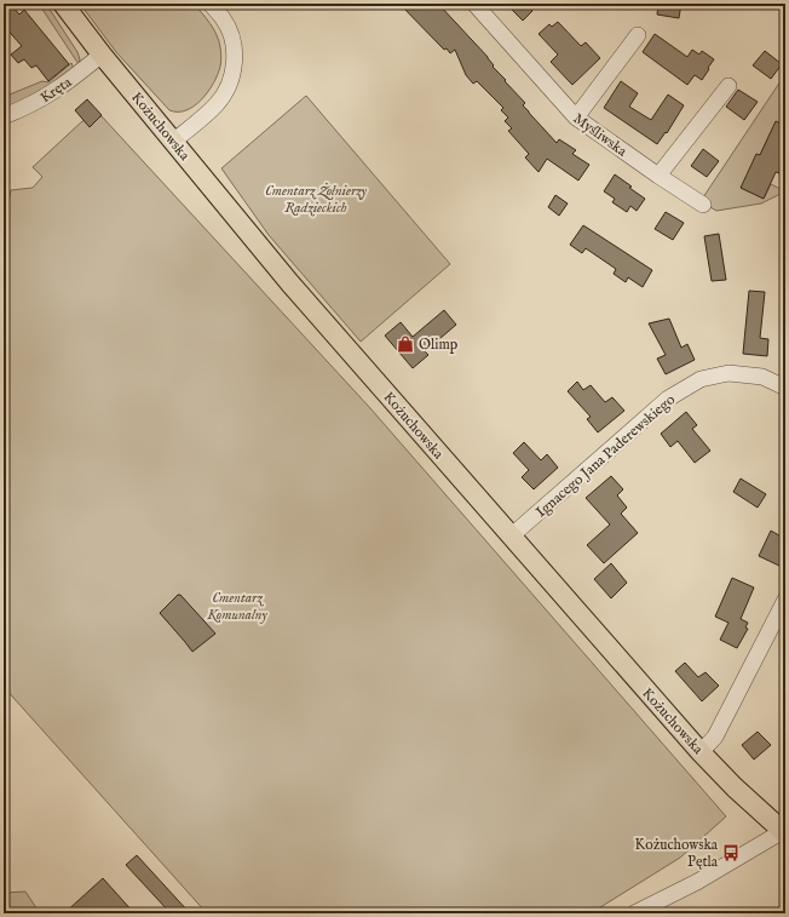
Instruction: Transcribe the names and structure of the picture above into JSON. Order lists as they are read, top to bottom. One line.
{"streets":{"main road":["Kożuchowska"],"street":["Kręta","Myśliwska","Ignacego Jana Paderewskiego"]},"crossings":[["Kręta","Kożuchowska"],["Kożuchowska","Ignacego Jana Paderewskiego"]],"parks":["Cmentarz Żołnierzy Radzieckich","Cmentarz Komunalny"],"places":{"shop":["Olimp"],"bus stop":["Kożuchowska Pętla"]}}
